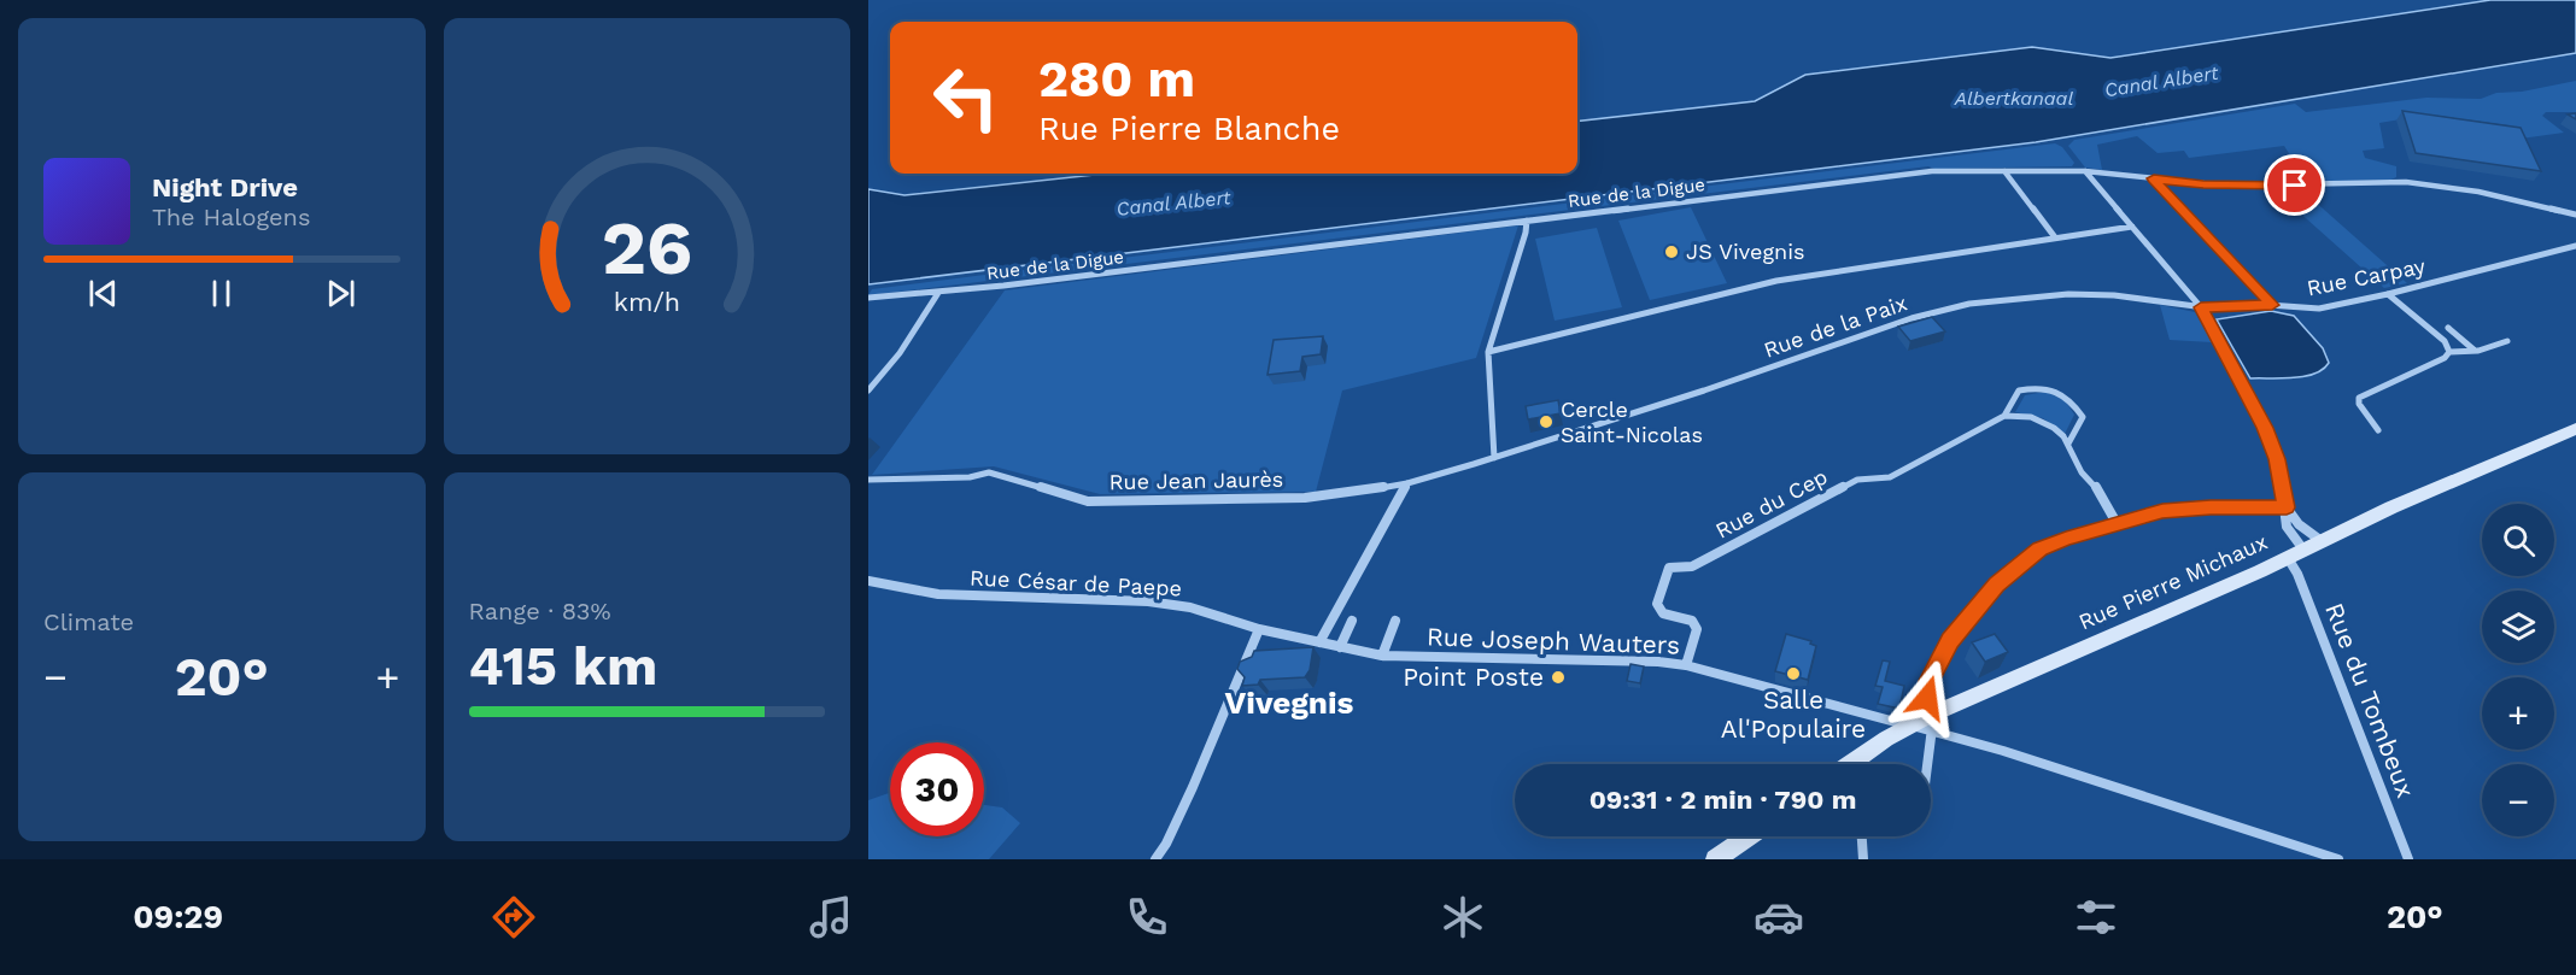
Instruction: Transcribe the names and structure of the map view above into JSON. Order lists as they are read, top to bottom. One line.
{"streets":{"main road":["Rue Pierre Michaux"],"street":["Rue de la Digue","Rue Carpay","Rue de la Paix","Rue Jean Jaurès","Rue du Cep","Rue César de Paepe","Rue Joseph Wauters","Rue du Tombeux"]},"crossings":[["Rue de la Digue","Rue du Tombeux"],["Rue Carpay","Rue de la Paix"],["Rue Carpay","Rue du Tombeux"],["Rue de la Paix","Rue Jean Jaurès"],["Rue de la Paix","Rue du Tombeux"],["Rue du Cep","Rue Joseph Wauters"],["Rue Pierre Michaux","Rue Joseph Wauters"],["Rue Pierre Michaux","Rue du Tombeux"],["Rue César de Paepe","Rue Joseph Wauters"]],"districts":["Vivegnis"],"water":["Canal Albert","Albertkanaal"],"places":["JS Vivegnis","Cercle Saint-Nicolas","Salle Al'Populaire","Point Poste"],"page":{"turn":["280 m","Rue Pierre Blanche"],"song":["Night Drive","The Halogens"],"tile":["Climate",["Range · 83%","415 km"]],"map_buttons":["+","−"],"heat":["−","20°","+"],"limit":"30","trip":"09:31 · 2 min · 790 m","tabs":["09:29","20°"],"gauge":["26","km/h"]}}
